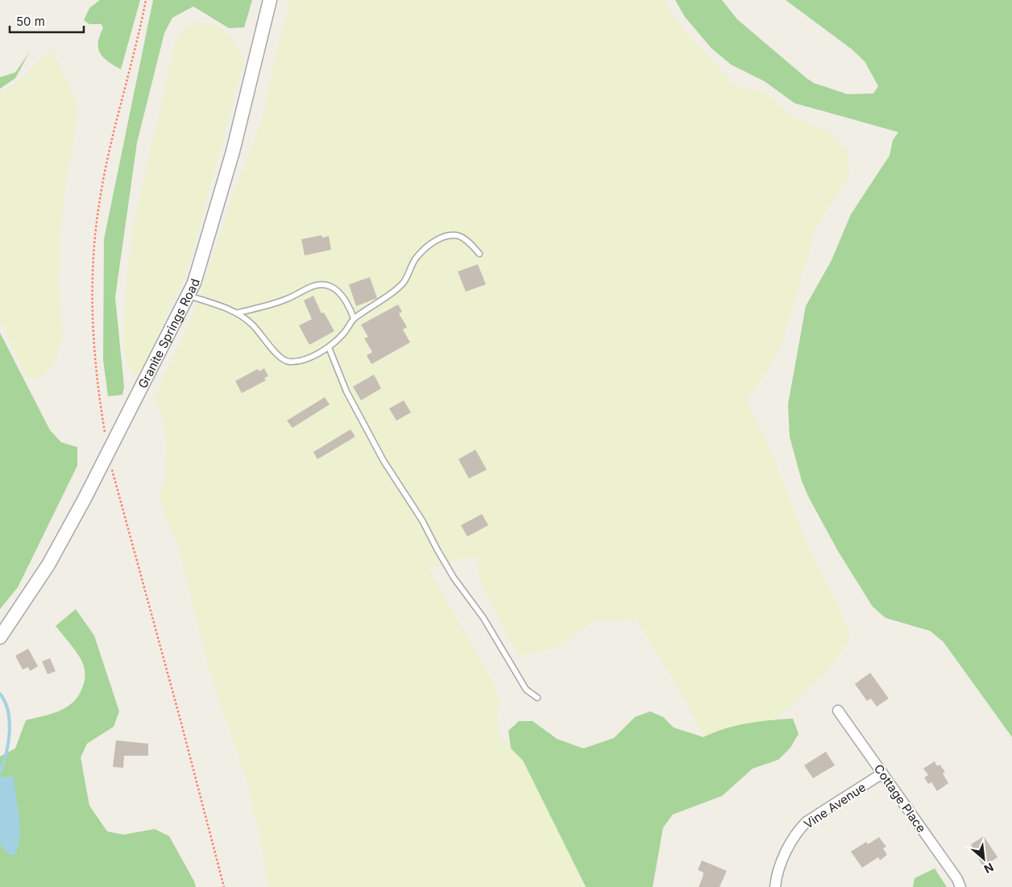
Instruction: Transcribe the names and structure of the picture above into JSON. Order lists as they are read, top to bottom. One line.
{"streets":{"street":["Granite Springs Road","Cottage Place","Vine Avenue"]},"crossings":[["Cottage Place","Vine Avenue"]],"scale_bar":"50 m","north":"bottom right"}
